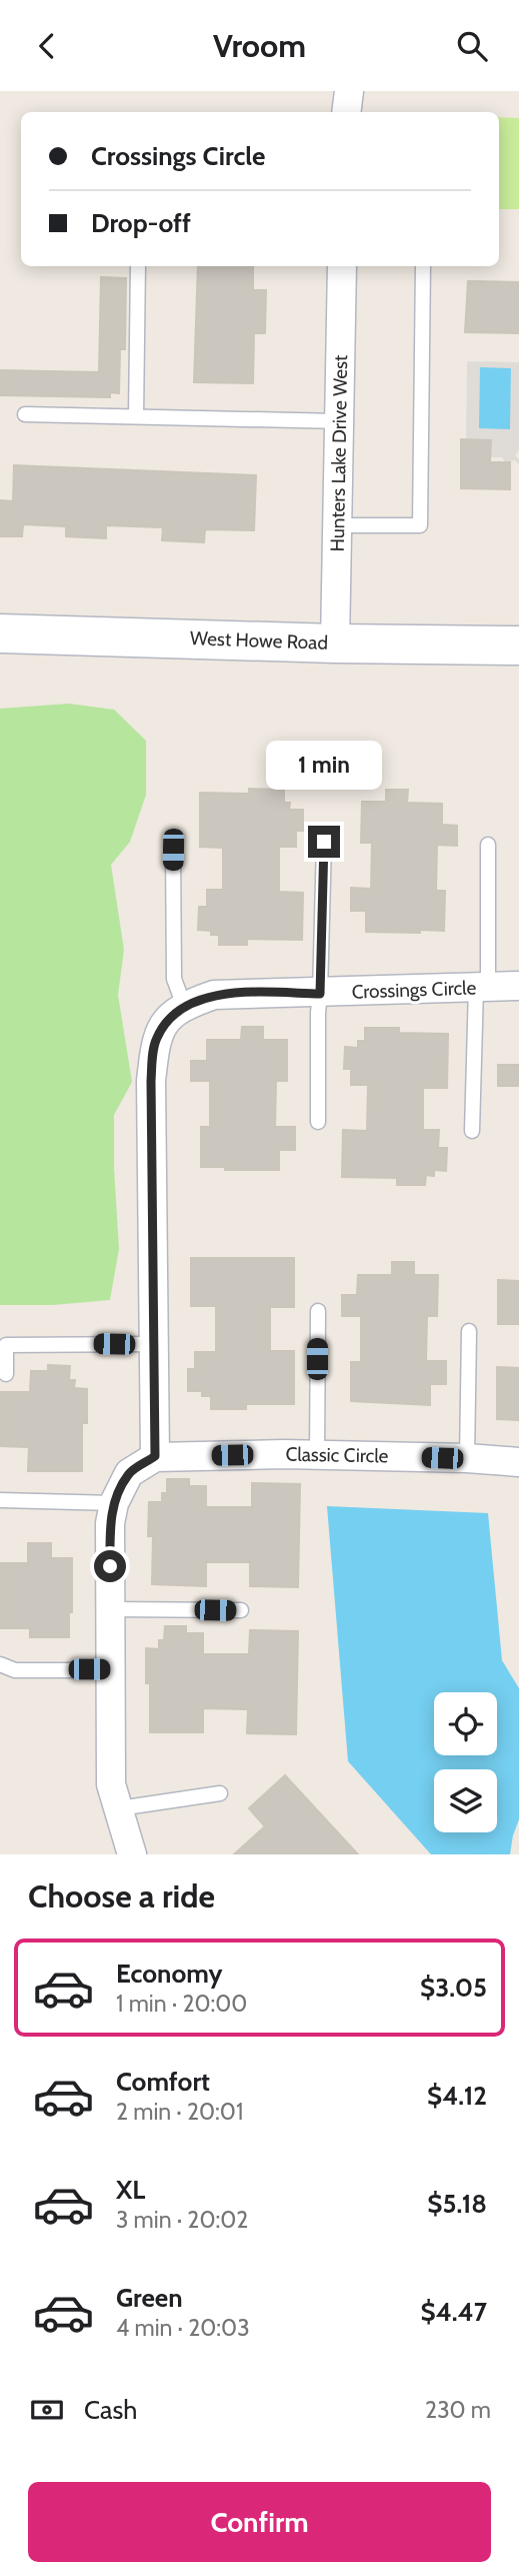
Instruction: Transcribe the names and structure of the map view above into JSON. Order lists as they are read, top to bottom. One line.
{"streets":{"main road":["West Howe Road"],"street":["Hunters Lake Drive West","Crossings Circle","Classic Circle"]},"crossings":[["Hunters Lake Drive West","West Howe Road"],["Crossings Circle","Classic Circle"]],"page":{"header":"Vroom","banner":["Crossings Circle","Drop-off"],"bubble":"1 min","heading":"Choose a ride","list":[{"name":"Economy","note":"1 min · 20:00","value":"$3.05"},{"name":"Comfort","note":"2 min · 20:01","value":"$4.12"},{"name":"XL","note":"3 min · 20:02","value":"$5.18"},{"name":"Green","note":"4 min · 20:03","value":"$4.47"}],"pay":["Cash","230 m"],"buttons":"Confirm"}}
